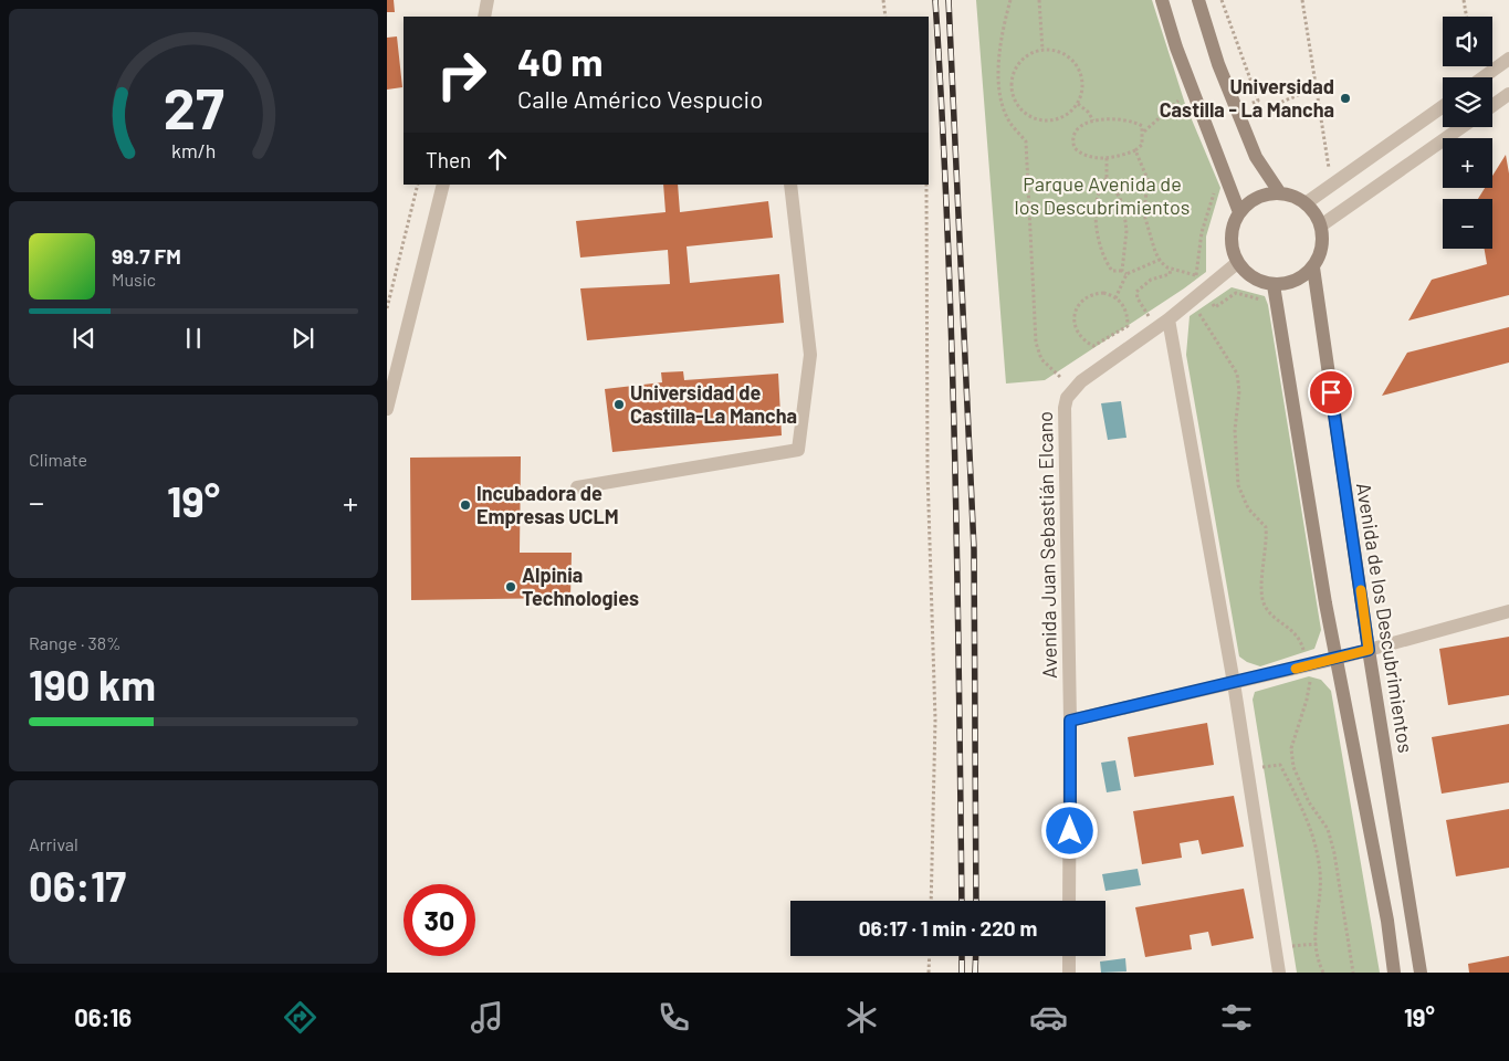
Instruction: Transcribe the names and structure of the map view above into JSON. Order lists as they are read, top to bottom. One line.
{"streets":{"street":["Avenida Juan Sebastián Elcano","Avenida de los Descubrimientos"]},"crossings":[["Avenida Juan Sebastián Elcano","Avenida de los Descubrimientos"]],"parks":["Parque Avenida de los Descubrimientos"],"places":["Universidad Castilla - La Mancha","Universidad de Castilla-La Mancha","Incubadora de Empresas UCLM","Alpinia Technologies"],"page":{"map_buttons":["+","−"],"turn":["40 m","Calle Américo Vespucio"],"then":"Then","song":["99.7 FM","Music"],"tile":["Climate",["Range · 38%","190 km"],["Arrival","06:17"]],"heat":["−","19°","+"],"limit":"30","trip":"06:17 · 1 min · 220 m","tabs":["06:16","19°"],"gauge":["27","km/h"]}}
